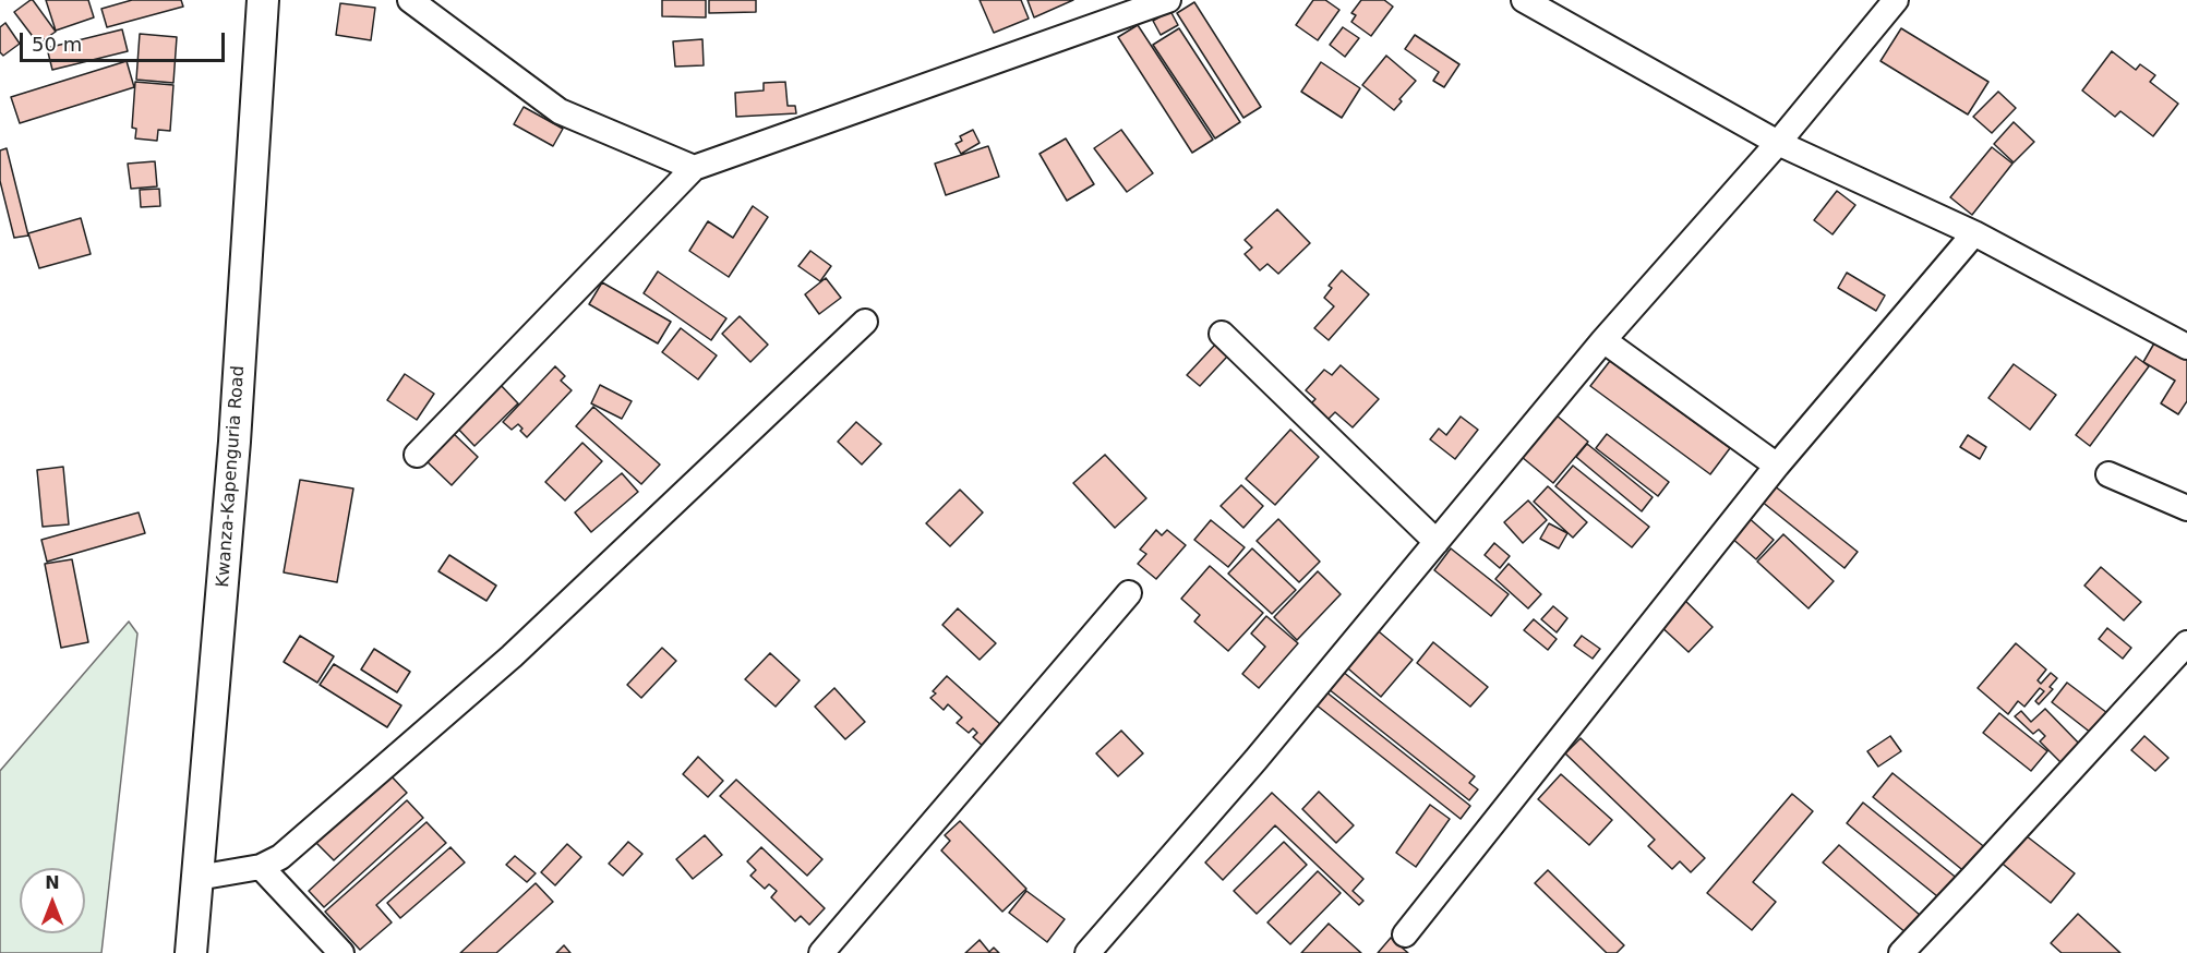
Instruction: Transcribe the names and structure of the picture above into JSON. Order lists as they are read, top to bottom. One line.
{"streets":{"street":["Kwanza-Kapenguria Road"]},"scale_bar":"50 m","north":"top"}
